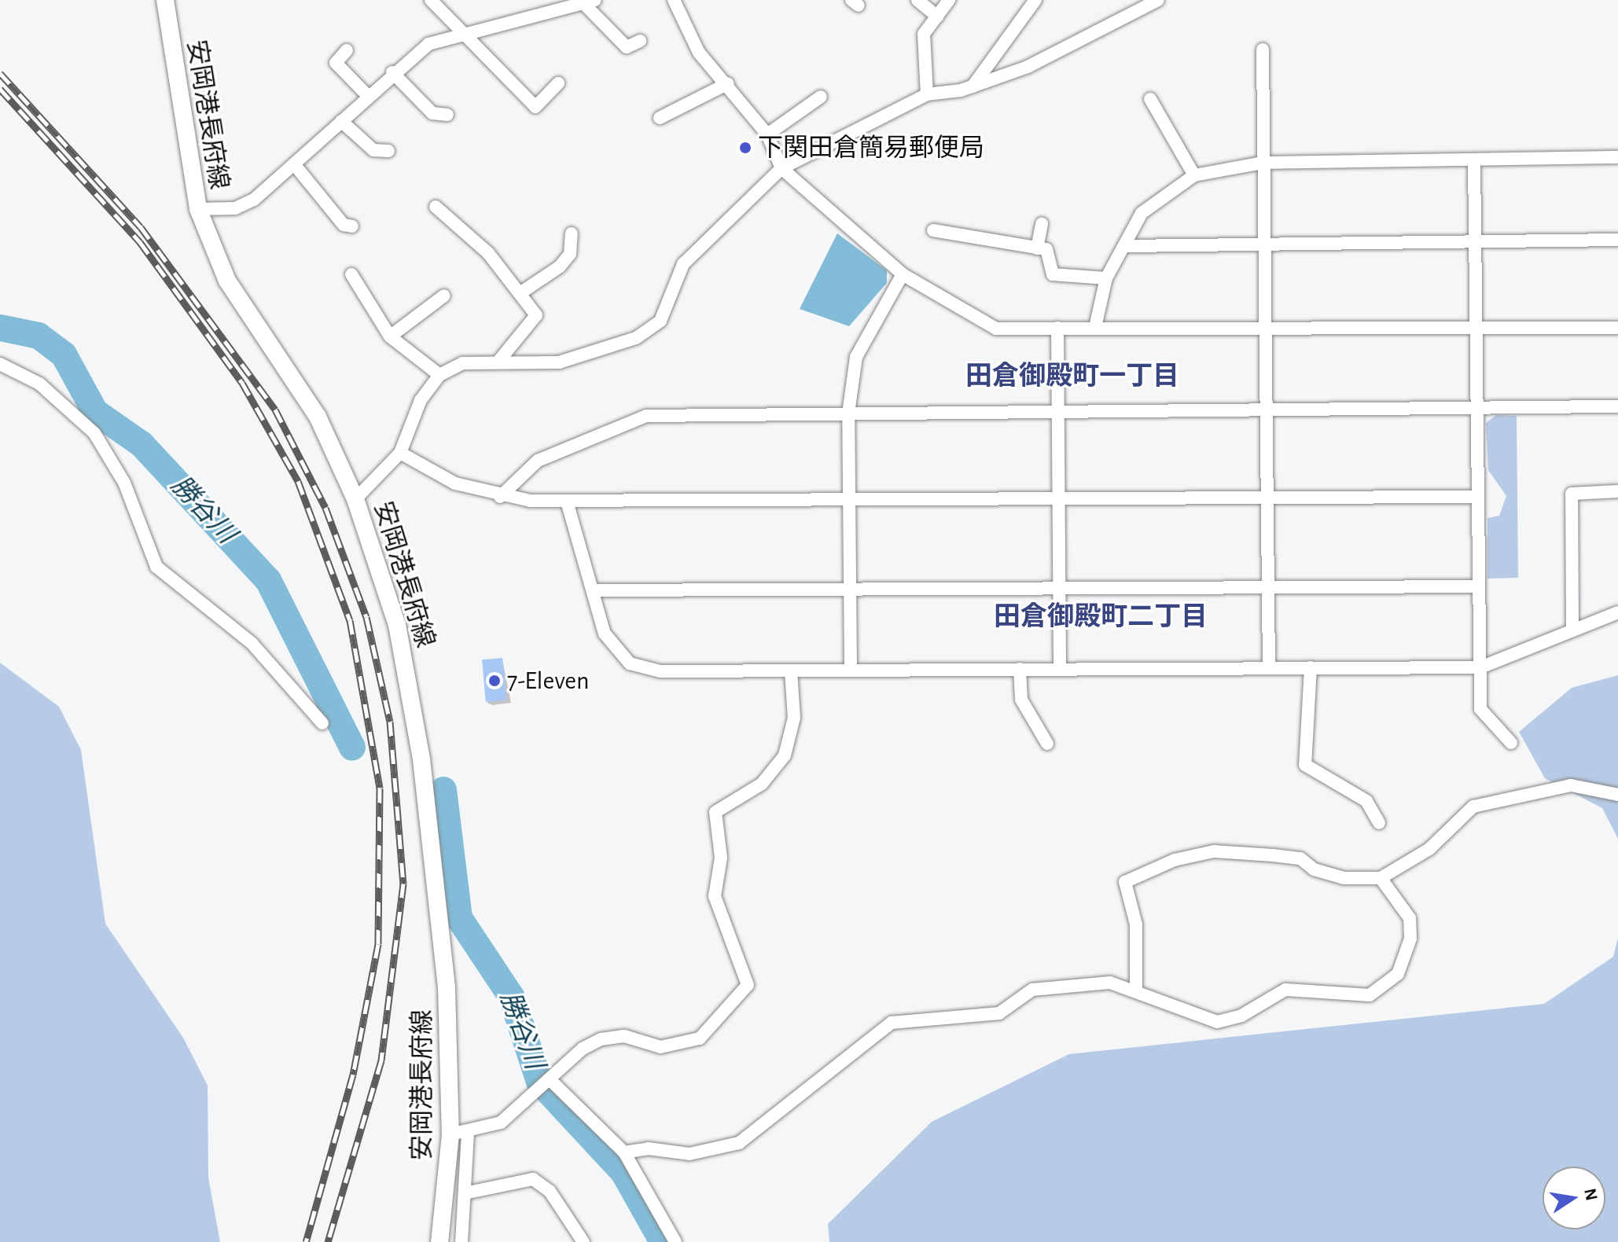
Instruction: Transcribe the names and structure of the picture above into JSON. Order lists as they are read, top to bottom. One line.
{"streets":{"main road":["安岡港長府線"]},"districts":["田倉御殿町一丁目","田倉御殿町二丁目"],"water":["勝谷川"],"places":["下関田倉簡易郵便局","7-Eleven"],"north":"right"}
